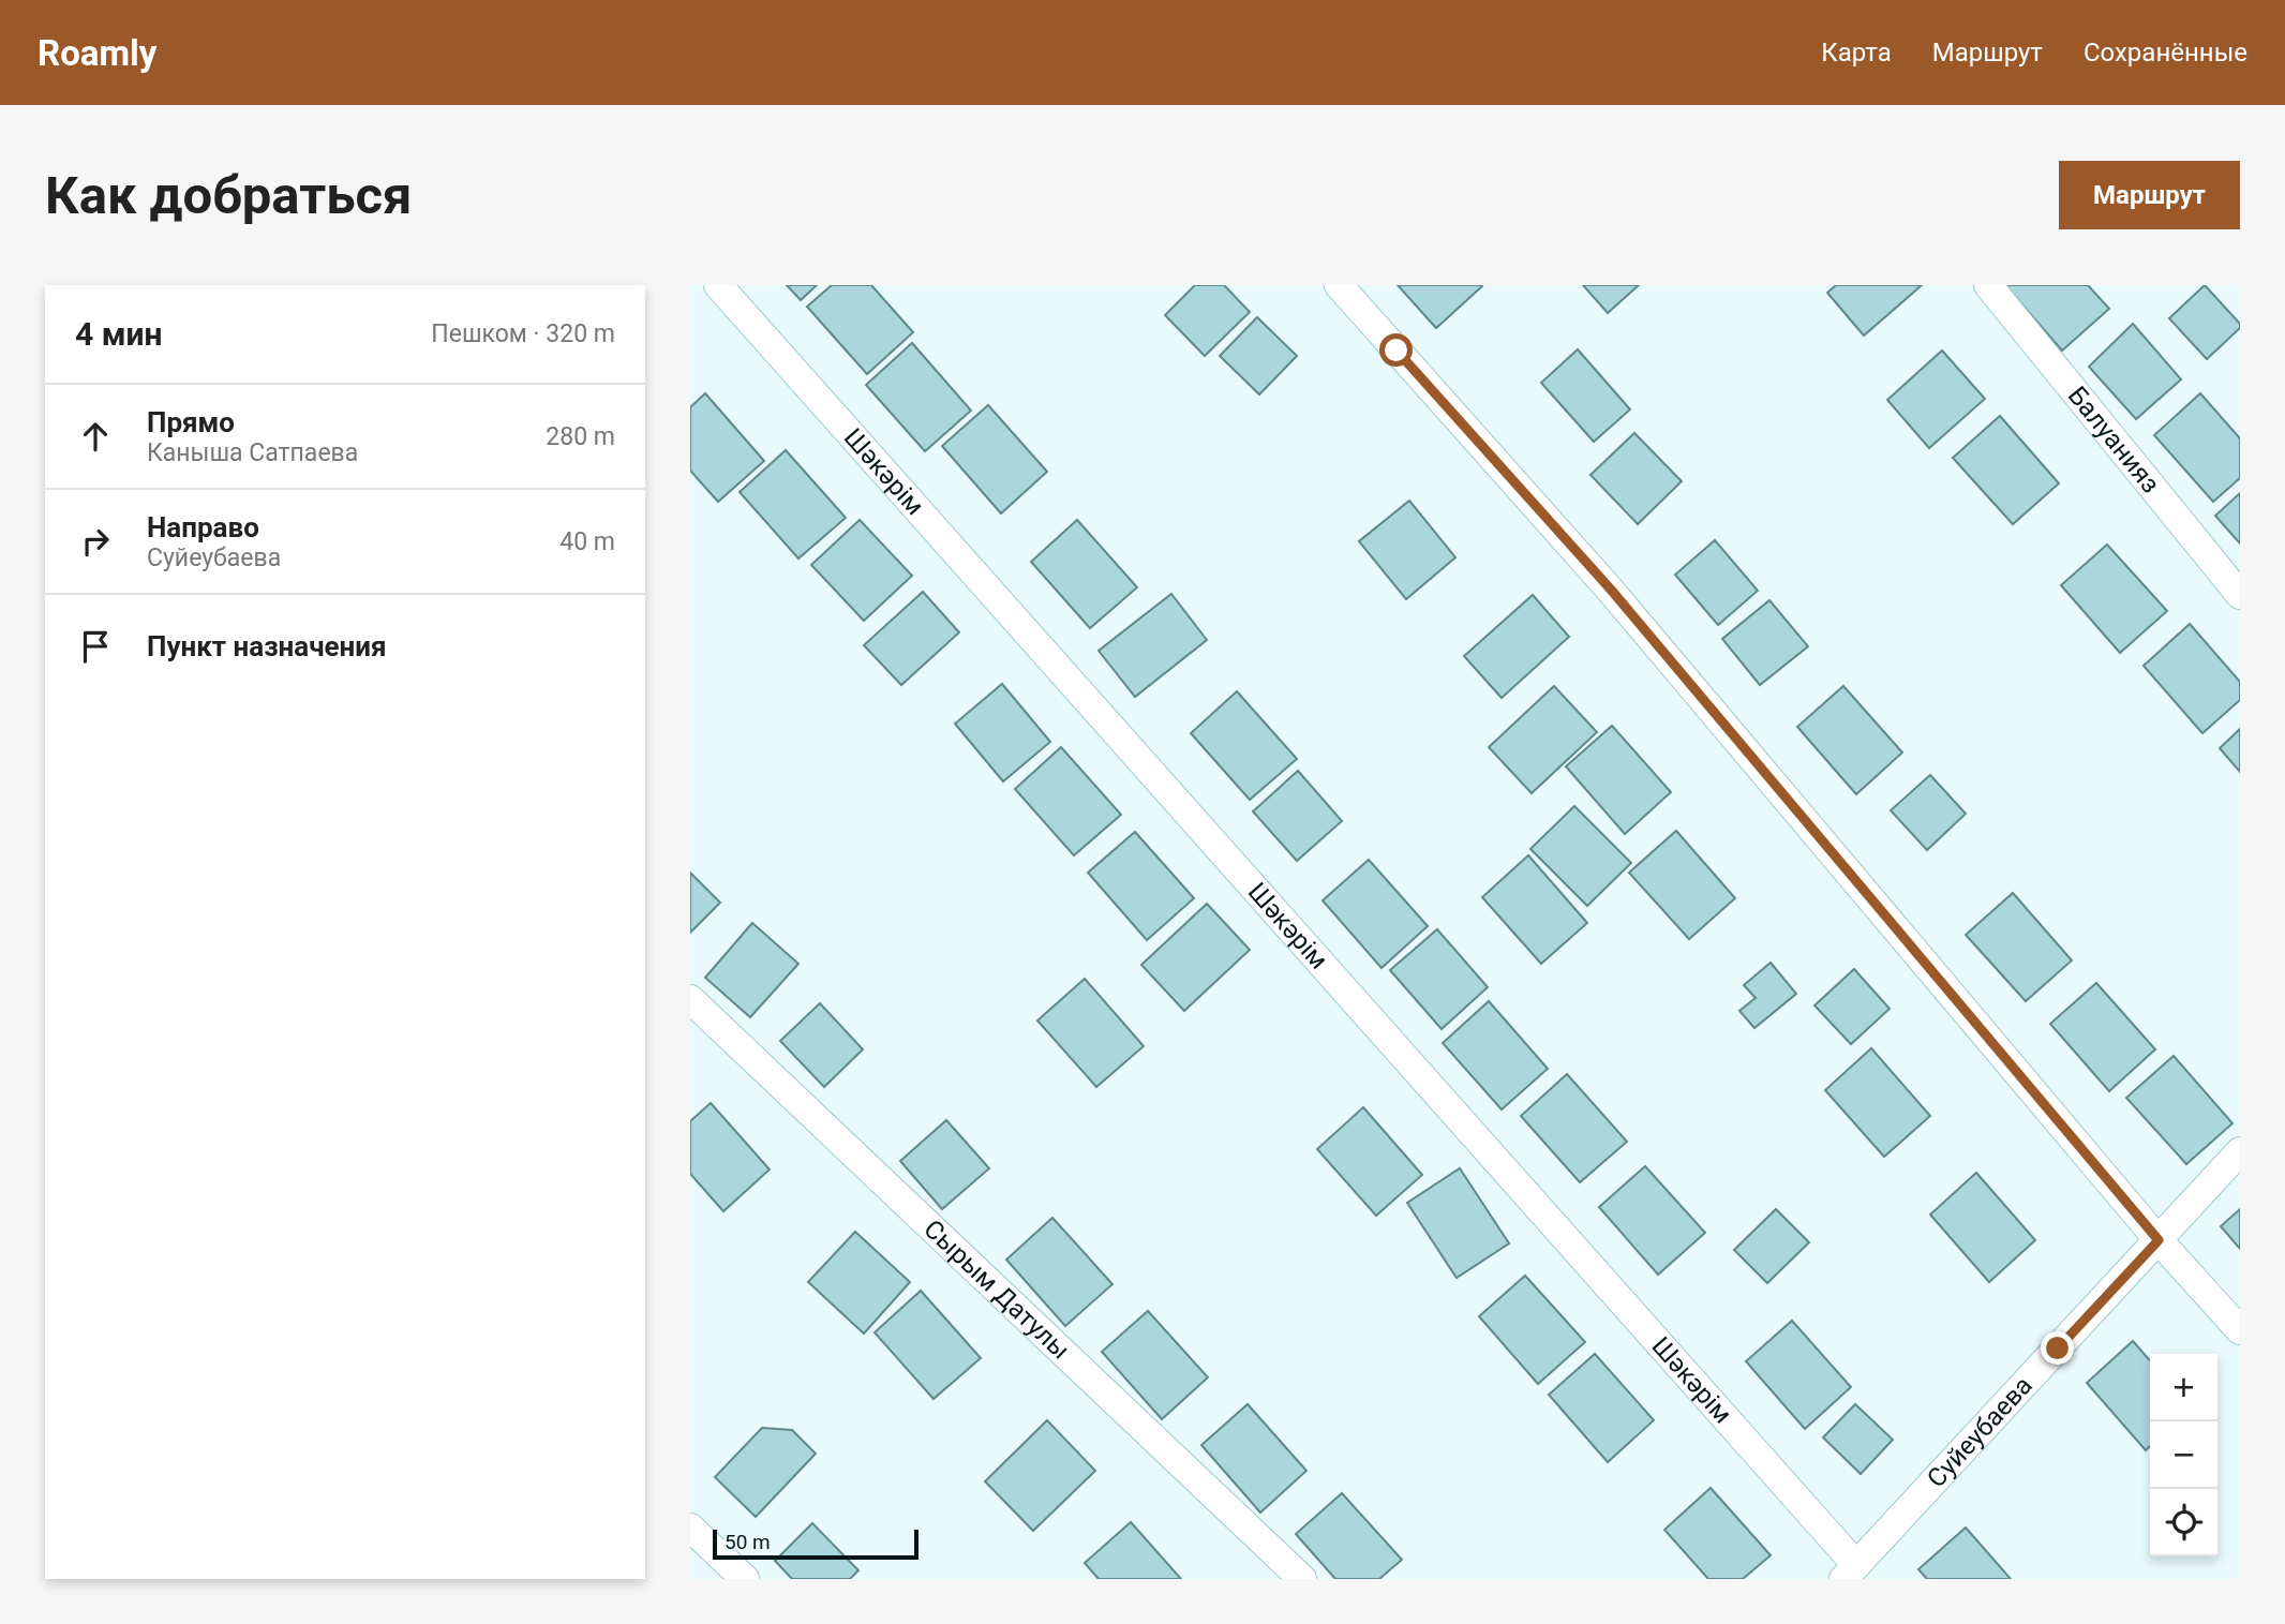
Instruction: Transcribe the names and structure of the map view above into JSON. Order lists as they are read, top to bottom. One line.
{"streets":{"street":["Балуанияз","Шәкәрім","Сырым Датулы","Суйеубаева"]},"crossings":[["Шәкәрім","Суйеубаева"]],"scale_bar":"50 m","page":{"header":"Roamly","nav":["Карта","Маршрут","Сохранённые"],"buttons":"Маршрут","title":"Как добраться","heading":["4 мин","Пешком · 320 m"],"list":[["Прямо","Каныша Сатпаева","280 m"],["Направо","Суйеубаева","40 m"],"Пункт назначения"],"map_buttons":["+","−"],"scale":"50 m"}}
